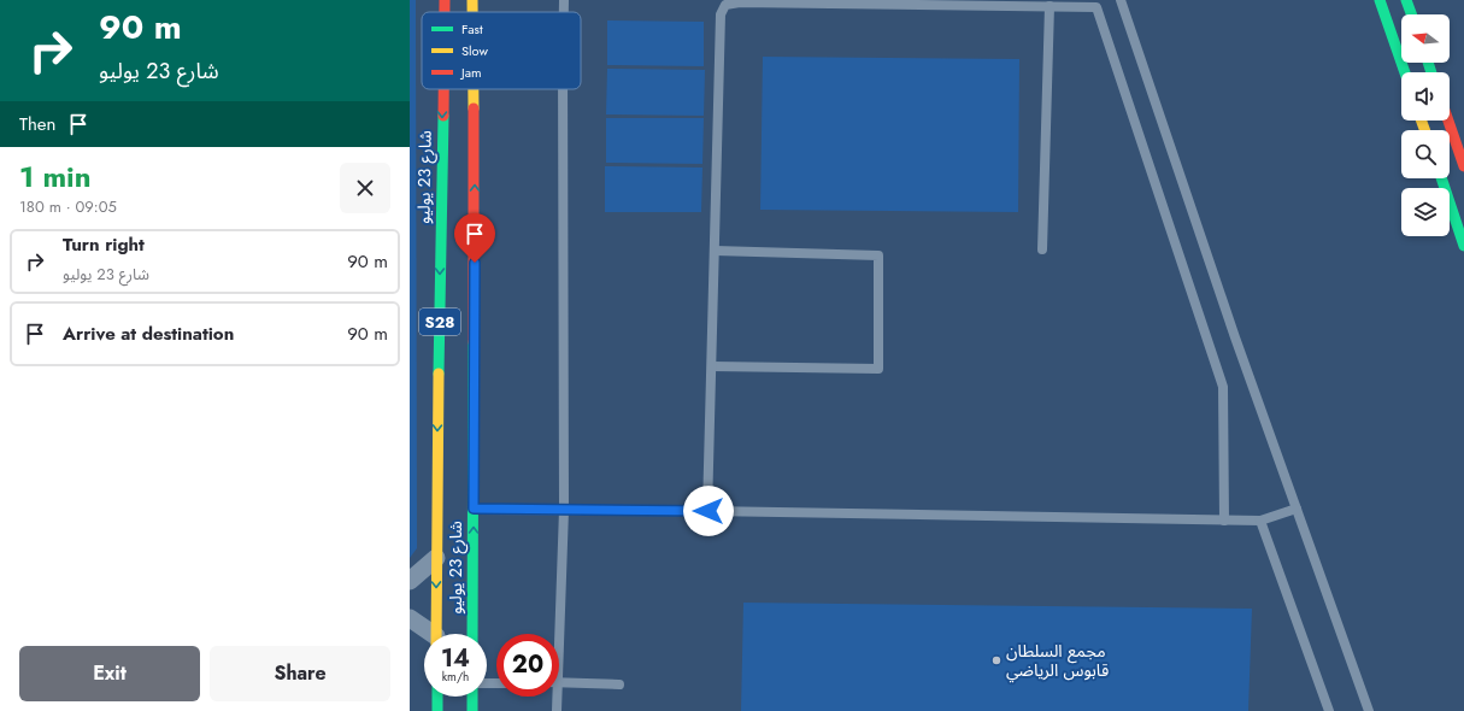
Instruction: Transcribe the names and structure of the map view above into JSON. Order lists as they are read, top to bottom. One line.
{"streets":{"main road":["شارع 23 يوليو","S28"]},"places":["مجمع السلطان قابوس الرياضي"],"legend":["Fast","Slow","Jam"],"north":"left","page":{"turn":["90 m","شارع 23 يوليو"],"then":"Then","heading":["1 min","180 m · 09:05"],"list":[{"name":"Turn right","note":"شارع 23 يوليو","value":"90 m"},{"name":"Arrive at destination","value":"90 m"}],"speed":"14 km/h","limit":"20","buttons":["Exit","Share"]}}
